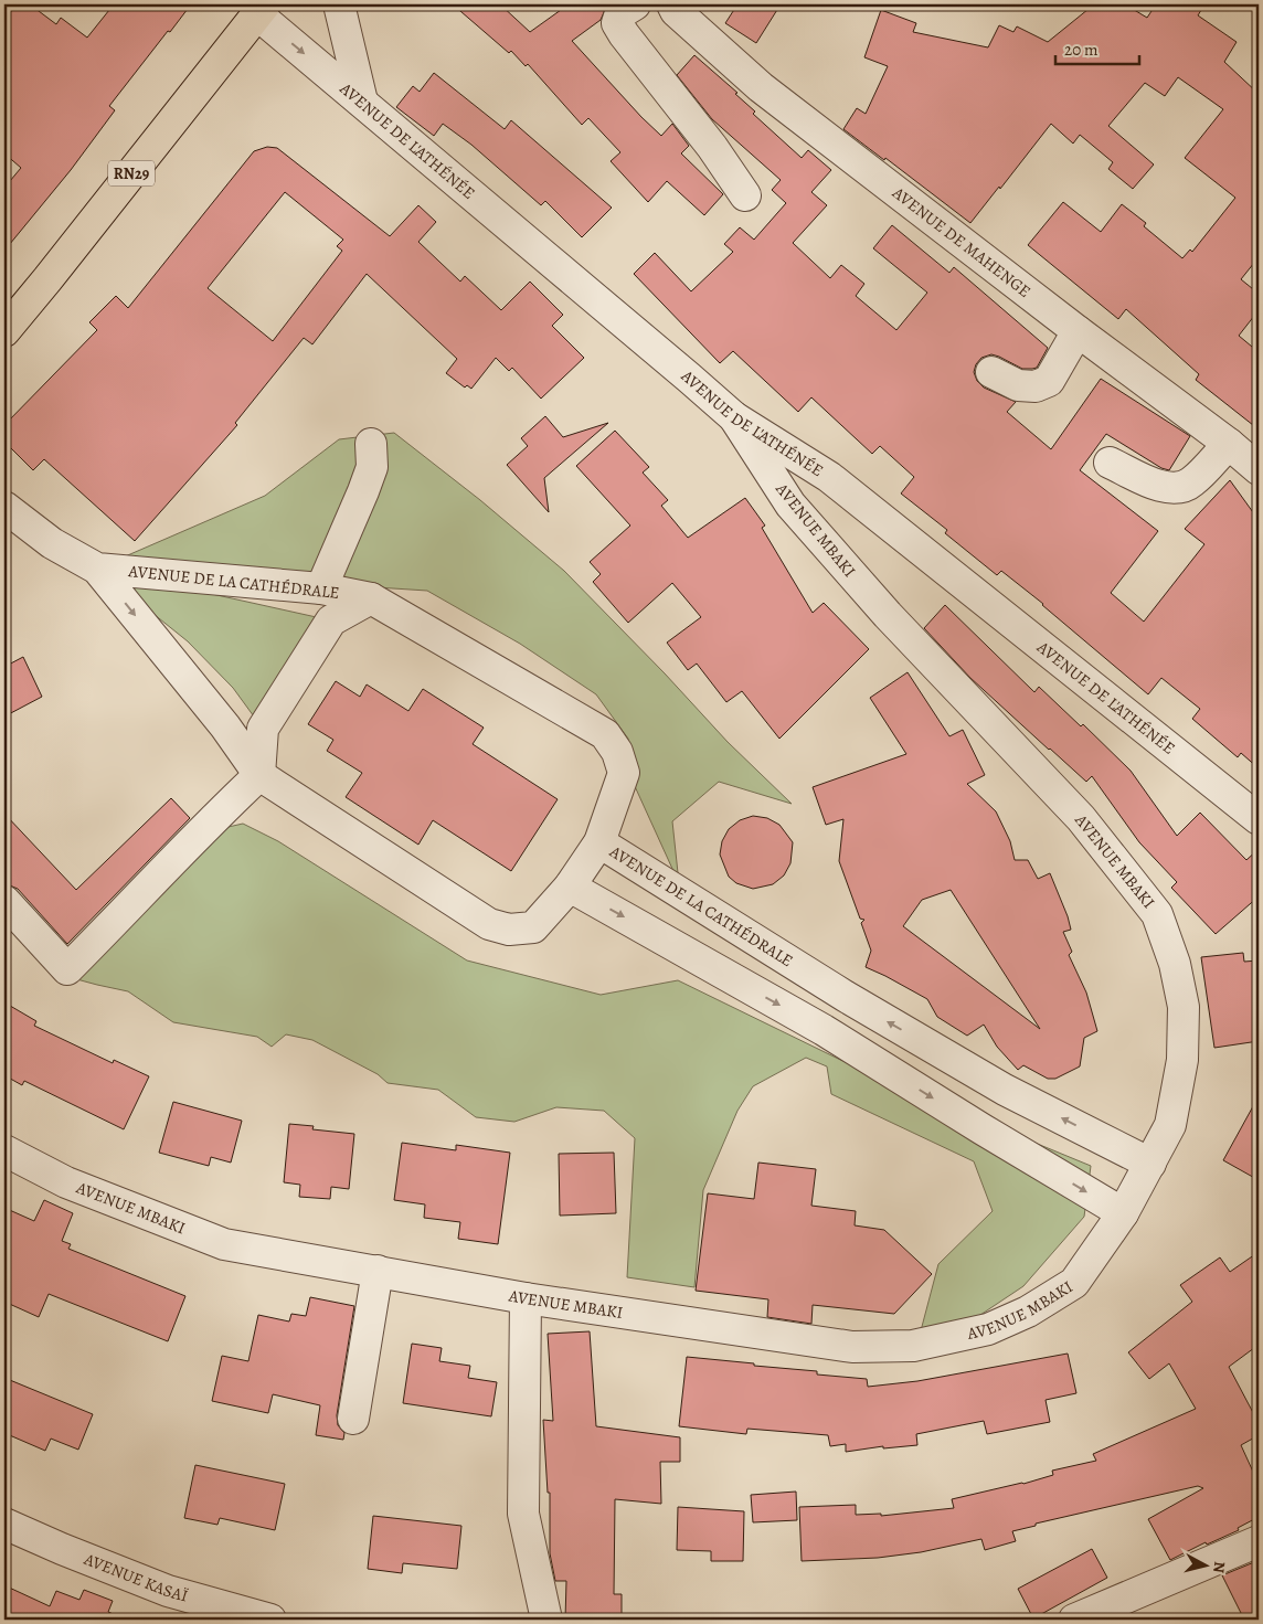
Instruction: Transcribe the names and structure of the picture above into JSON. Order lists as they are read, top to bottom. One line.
{"streets":{"main road":["RN29"],"street":["AVENUE DE L'ATHÉNÉE","AVENUE DE MAHENGE","AVENUE MBAKI","AVENUE DE LA CATHÉDRALE","AVENUE KASAÏ"]},"crossings":[["AVENUE DE L'ATHÉNÉE","RN29"],["AVENUE DE L'ATHÉNÉE","AVENUE MBAKI"],["AVENUE MBAKI","AVENUE DE LA CATHÉDRALE"]],"scale_bar":"20 m","north":"right"}
